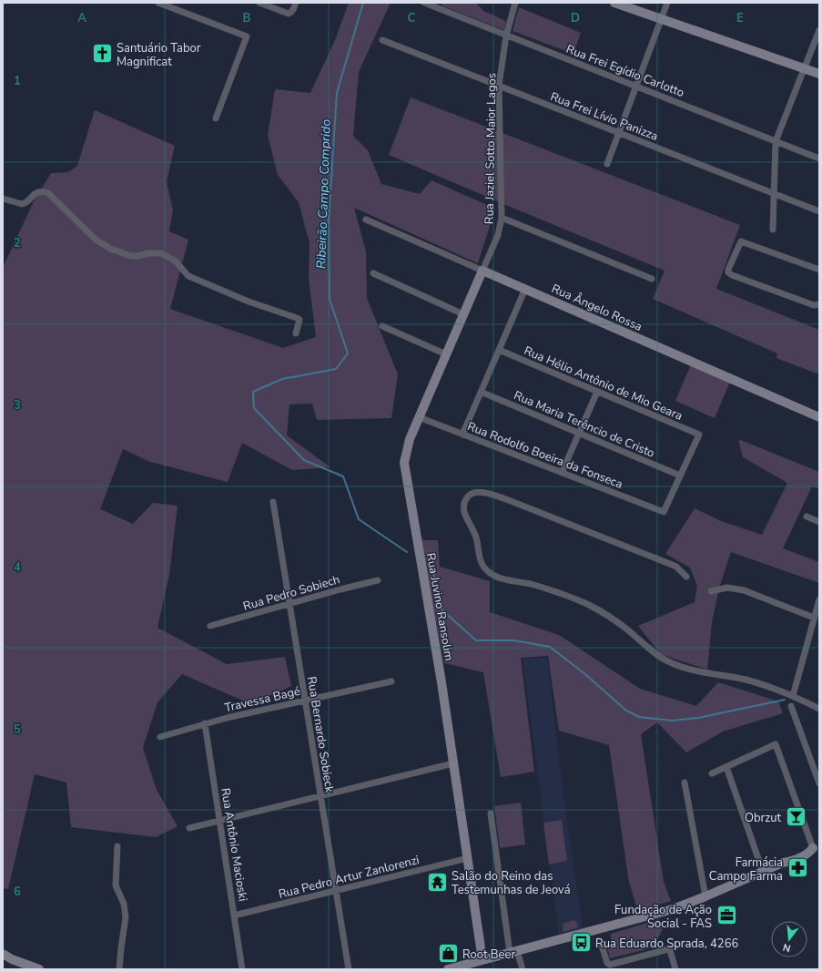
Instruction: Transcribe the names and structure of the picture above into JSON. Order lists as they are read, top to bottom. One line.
{"streets":{"street":["Rua Frei Egídio Carlotto","Rua Frei Lívio Panizza","Rua Jaziel Sotto Maior Lagos","Rua Ângelo Rossa","Rua Hélio Antônio de Mio Geara","Rua Maria Terêncio de Cristo","Rua Rodolfo Boeira da Fonseca","Rua Pedro Sobiech","Rua Juvino Ransolim","Travessa Bagé","Rua Bernardo Sobieck","Rua Antônio Macioski","Rua Pedro Artur Zanlorenzi"]},"crossings":[["Rua Frei Egídio Carlotto","Rua Jaziel Sotto Maior Lagos"],["Rua Frei Lívio Panizza","Rua Jaziel Sotto Maior Lagos"],["Rua Jaziel Sotto Maior Lagos","Rua Ângelo Rossa"],["Rua Jaziel Sotto Maior Lagos","Rua Juvino Ransolim"],["Rua Ângelo Rossa","Rua Juvino Ransolim"],["Rua Hélio Antônio de Mio Geara","Rua Maria Terêncio de Cristo"],["Rua Hélio Antônio de Mio Geara","Rua Rodolfo Boeira da Fonseca"],["Rua Maria Terêncio de Cristo","Rua Rodolfo Boeira da Fonseca"],["Rua Rodolfo Boeira da Fonseca","Rua Juvino Ransolim"],["Rua Pedro Sobiech","Rua Bernardo Sobieck"],["Rua Juvino Ransolim","Rua Pedro Artur Zanlorenzi"],["Travessa Bagé","Rua Bernardo Sobieck"],["Travessa Bagé","Rua Antônio Macioski"],["Rua Bernardo Sobieck","Rua Pedro Artur Zanlorenzi"],["Rua Antônio Macioski","Rua Pedro Artur Zanlorenzi"]],"water":["Ribeirão Campo Comprido"],"places":{"church":["Santuário Tabor Magnificat"],"bar":["Obrzut"],"pharmacy":["Farmácia Campo Farma"],"temple":["Salão do Reino das Testemunhas de Jeová"],"office":["Fundação de Ação Social - FAS"],"bus stop":["Rua Eduardo Sprada, 4266"],"shop":["Root Beer"]},"north":"bottom","grid":{"columns":["A","B","C","D","E"],"rows":["1","2","3","4","5","6"]}}
